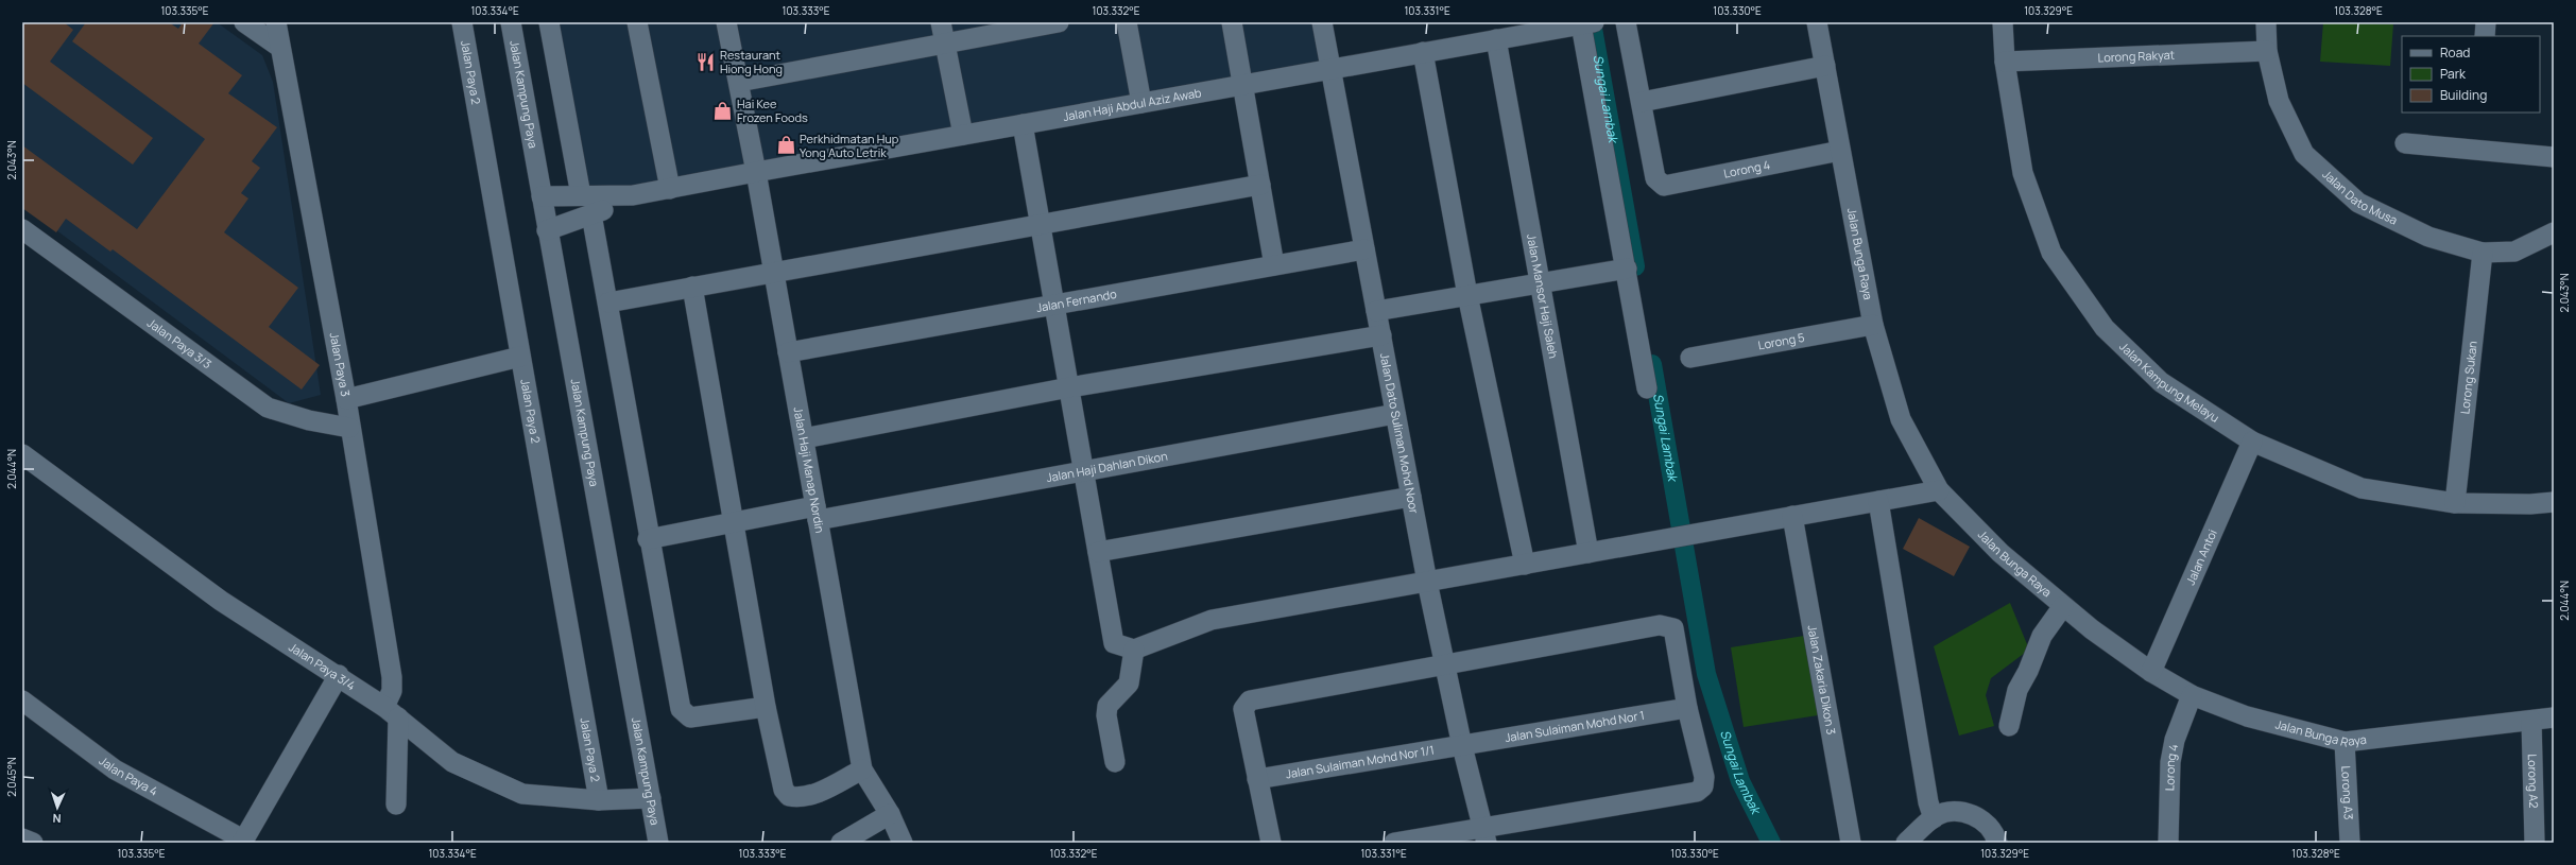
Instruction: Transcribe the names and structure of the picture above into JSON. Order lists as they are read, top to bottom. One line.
{"streets":{"street":["Lorong Rakyat","Jalan Paya 2","Jalan Kampung Paya","Jalan Haji Abdul Aziz Awab","Lorong 4","Jalan Dato Musa","Jalan Bunga Raya","Jalan Mansor Haji Saleh","Jalan Fernando","Lorong 5","Jalan Paya 3/3","Jalan Paya 3","Lorong Sukan","Jalan Kampung Melayu","Jalan Dato Suliman Mohd Noor","Jalan Haji Dahlan Dikon","Jalan Haji Manap Nordin","Jalan Antoi","Jalan Paya 3/4","Jalan Zakaria Dikon 3","Jalan Sulaiman Mohd Nor 1","Jalan Sulaiman Mohd Nor 1/1","Jalan Paya 4","Lorong A2","Lorong A3"]},"crossings":[["Lorong Rakyat","Jalan Dato Musa"],["Lorong Rakyat","Jalan Kampung Melayu"],["Jalan Paya 2","Jalan Paya 3/4"],["Jalan Kampung Paya","Jalan Paya 3/4"],["Jalan Haji Abdul Aziz Awab","Jalan Mansor Haji Saleh"],["Jalan Haji Abdul Aziz Awab","Jalan Dato Suliman Mohd Noor"],["Jalan Haji Abdul Aziz Awab","Jalan Haji Manap Nordin"],["Lorong 4","Jalan Bunga Raya"],["Jalan Dato Musa","Lorong Sukan"],["Jalan Bunga Raya","Lorong 5"],["Jalan Bunga Raya","Jalan Antoi"],["Jalan Bunga Raya","Lorong A2"],["Jalan Bunga Raya","Lorong A3"],["Jalan Fernando","Jalan Dato Suliman Mohd Noor"],["Jalan Fernando","Jalan Haji Manap Nordin"],["Jalan Paya 3/3","Jalan Paya 3"],["Jalan Paya 3","Jalan Paya 3/4"],["Lorong Sukan","Jalan Kampung Melayu"],["Jalan Kampung Melayu","Jalan Antoi"],["Jalan Dato Suliman Mohd Noor","Jalan Haji Dahlan Dikon"],["Jalan Dato Suliman Mohd Noor","Jalan Sulaiman Mohd Nor 1"],["Jalan Dato Suliman Mohd Noor","Jalan Sulaiman Mohd Nor 1/1"],["Jalan Haji Dahlan Dikon","Jalan Haji Manap Nordin"],["Jalan Sulaiman Mohd Nor 1","Jalan Sulaiman Mohd Nor 1/1"]],"water":["Sungai Lambak"],"places":{"restaurant":["Restaurant Hiong Hong"],"shop":["Hai Kee Frozen Foods","Perkhidmatan Hup Yong Auto Letrik"]},"legend":["Road","Park","Building"],"north":"bottom","coordinates":["103.335°E","103.334°E","103.333°E","103.332°E","103.331°E","103.330°E","103.329°E","103.328°E","2.043°N","2.044°N","2.045°N"]}
